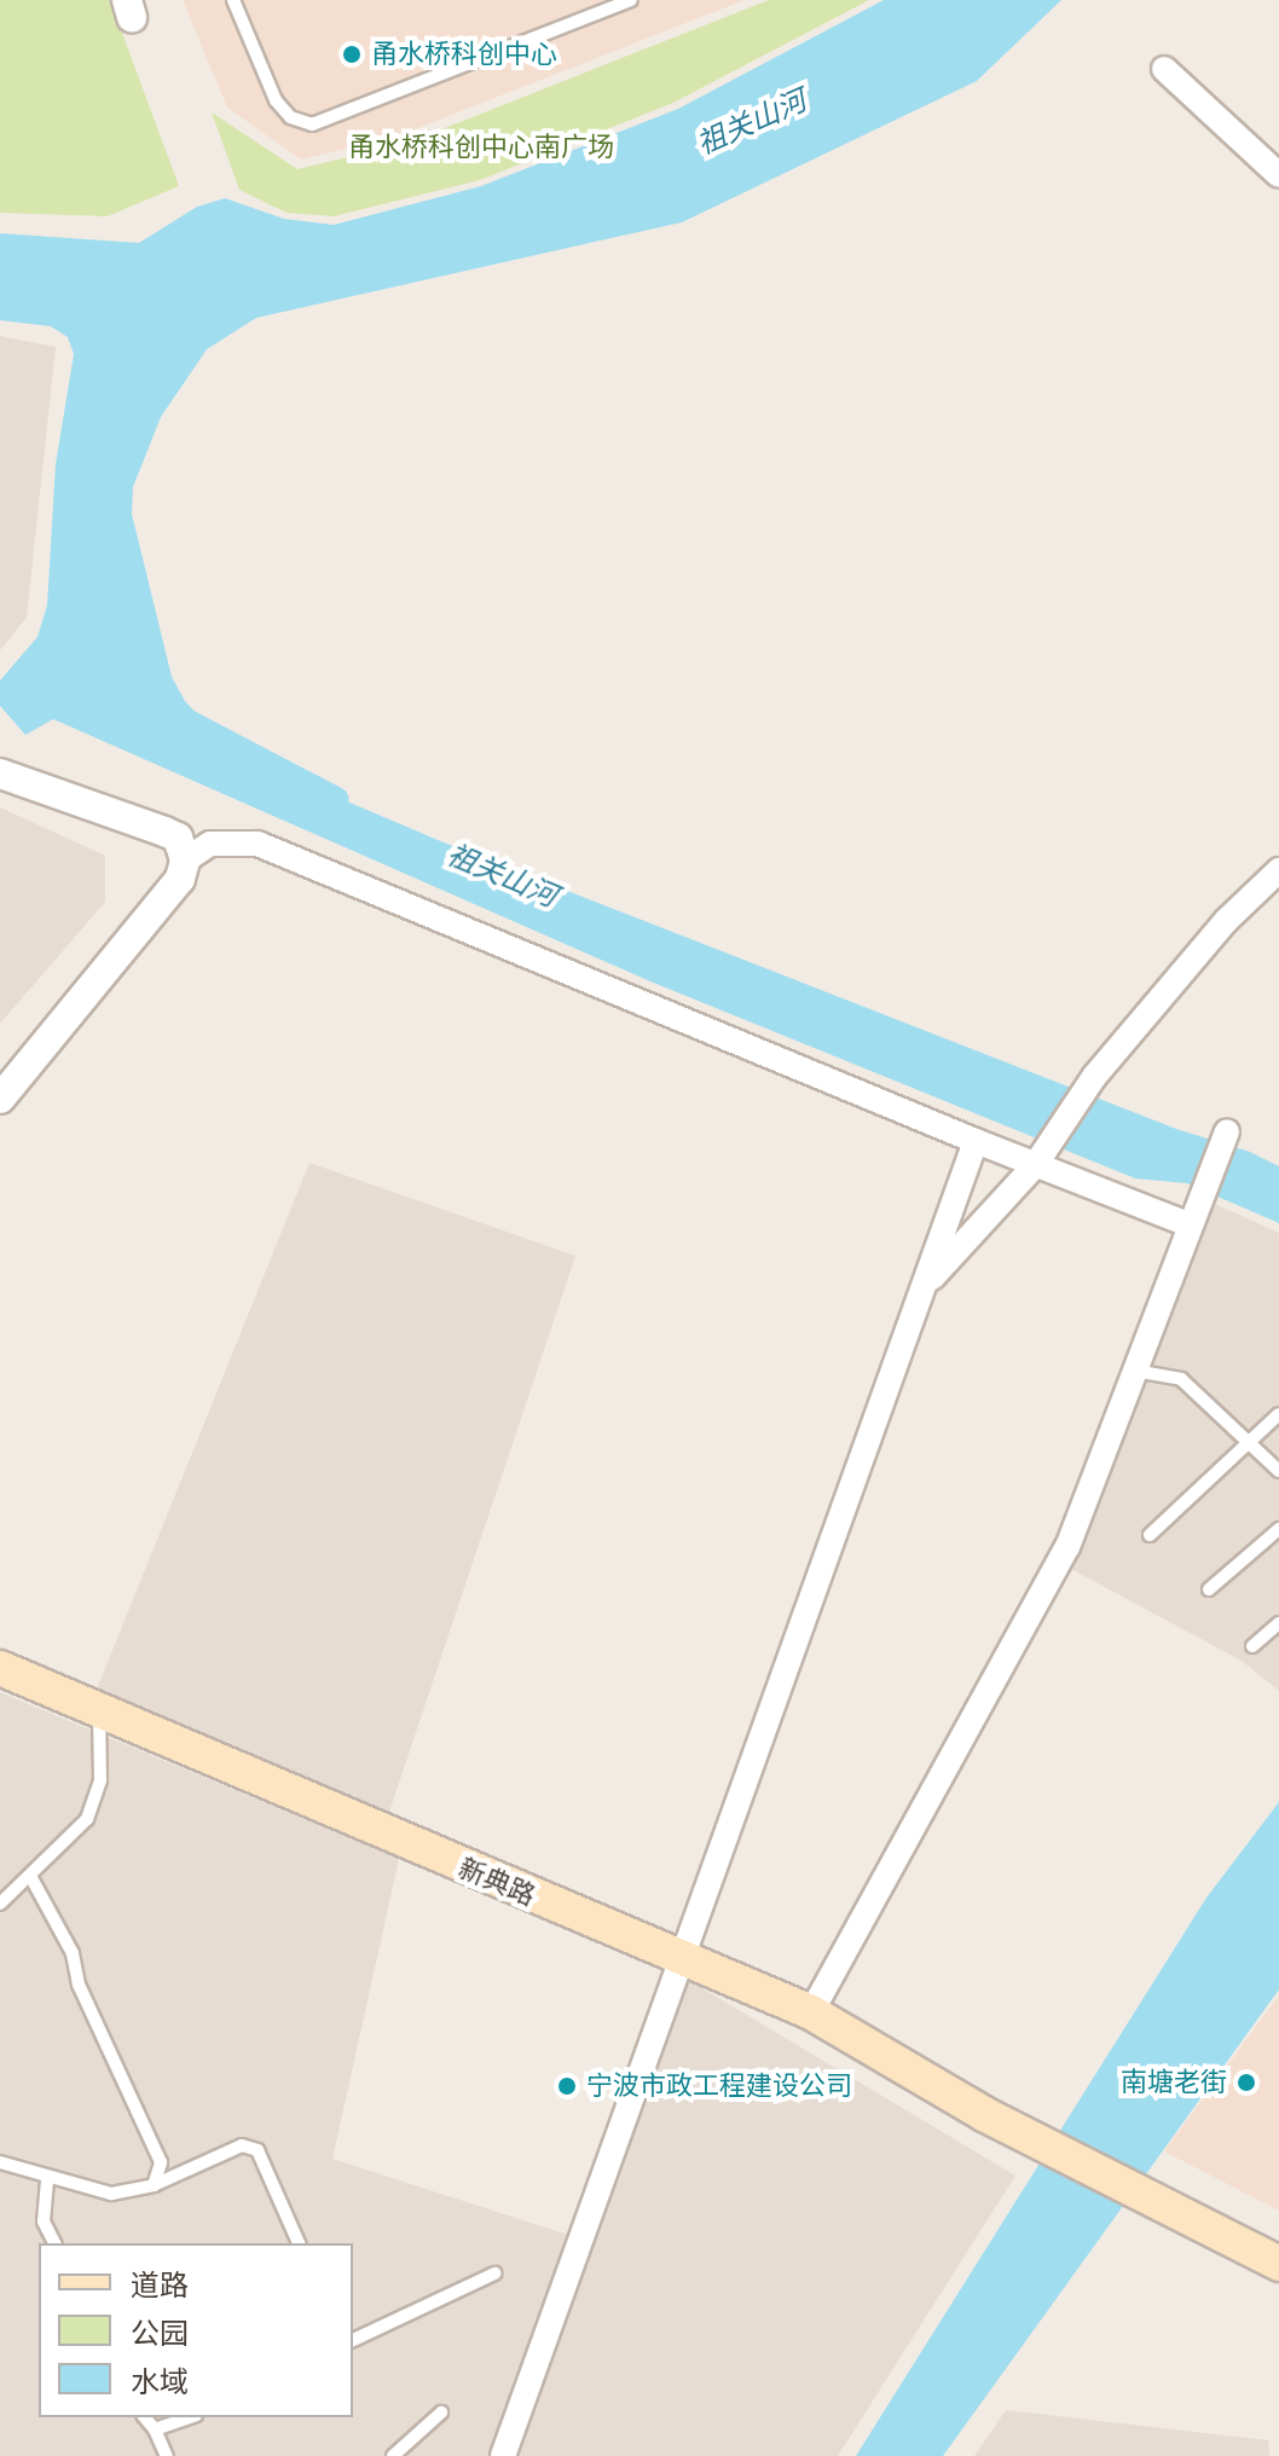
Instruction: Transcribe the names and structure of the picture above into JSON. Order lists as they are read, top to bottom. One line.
{"streets":{"main road":["新典路"]},"water":["祖关山河"],"parks":["甬水桥科创中心南广场"],"places":["甬水桥科创中心","南塘老街","宁波市政工程建设公司"],"legend":["道路","公园","水域"]}
